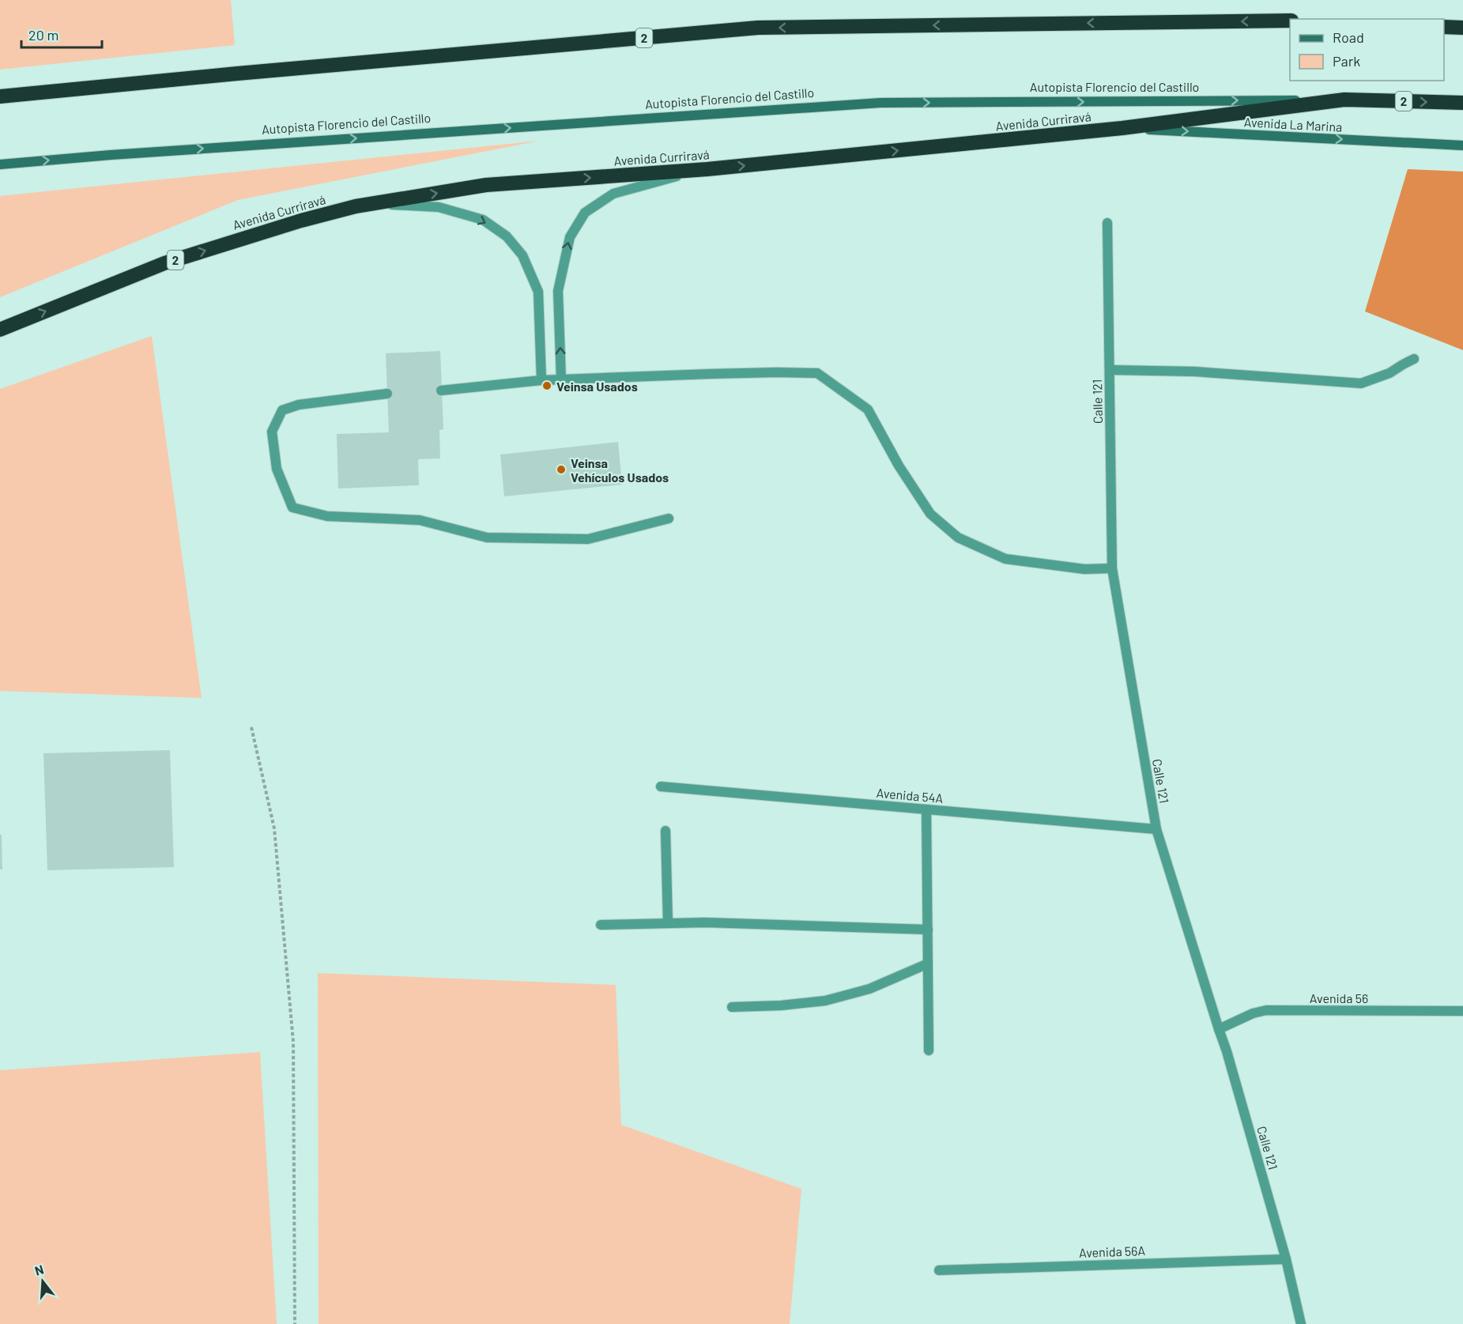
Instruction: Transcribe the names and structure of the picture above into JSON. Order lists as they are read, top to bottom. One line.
{"streets":{"highway":["2","Autopista Florencio del Castillo","Avenida Curriravá"],"main road":["Avenida La Marina"],"street":["Calle 121","Avenida 54A","Avenida 56","Avenida 56A"]},"crossings":[["Autopista Florencio del Castillo","Avenida Curriravá"],["Avenida Curriravá","Avenida La Marina"],["Calle 121","Avenida 54A"],["Calle 121","Avenida 56"],["Calle 121","Avenida 56A"]],"one_way":["Avenida Curriravá","Avenida La Marina"],"places":["Veinsa Usados","Veinsa Vehículos Usados"],"legend":["Road","Park"],"scale_bar":"20 m","north":"top"}
